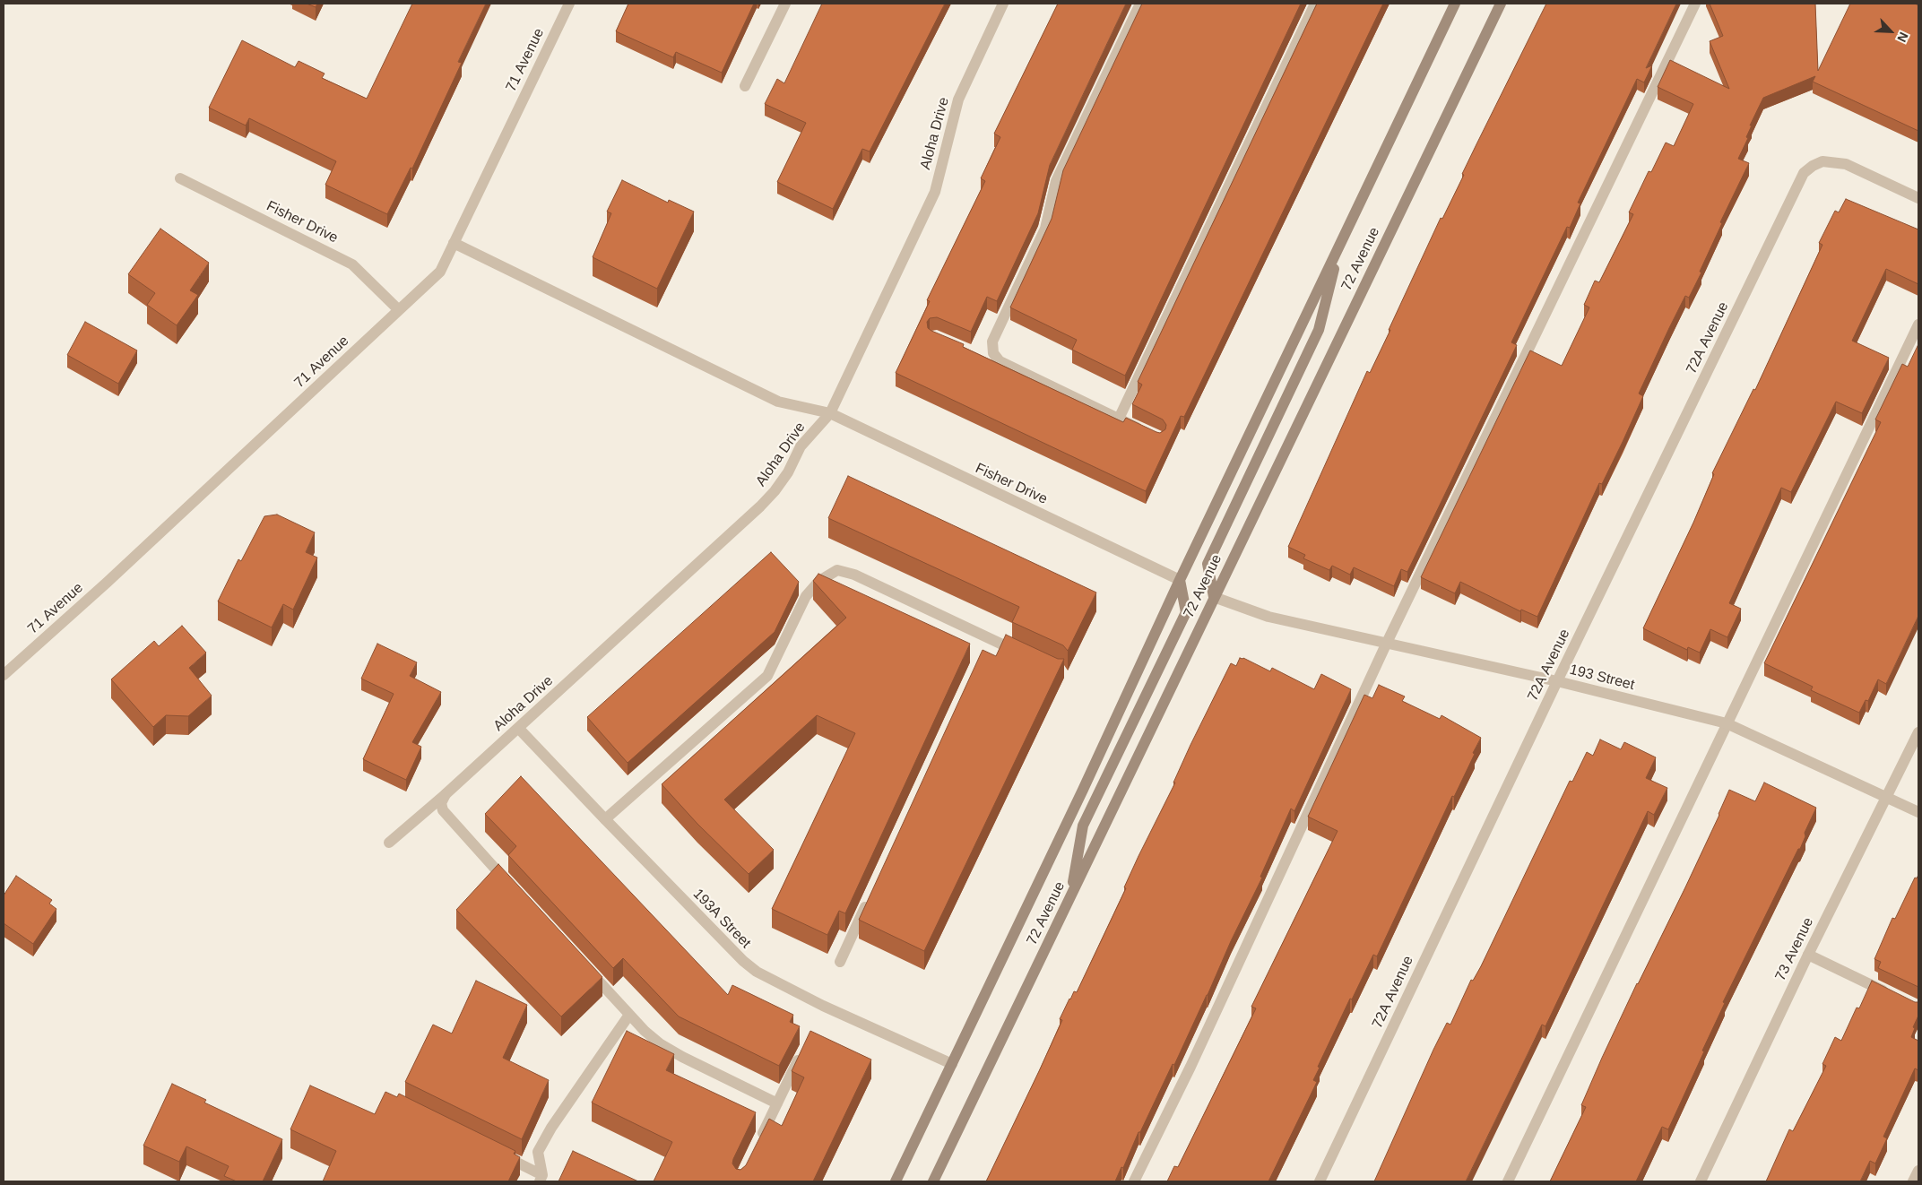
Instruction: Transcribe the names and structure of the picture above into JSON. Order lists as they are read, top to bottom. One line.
{"streets":{"main road":["72 Avenue"],"street":["71 Avenue","Aloha Drive","Fisher Drive","72A Avenue","193 Street","193A Street","73 Avenue"]},"crossings":[["71 Avenue","Fisher Drive"],["Aloha Drive","Fisher Drive"],["Aloha Drive","193A Street"],["Fisher Drive","72 Avenue"],["72 Avenue","193 Street"],["72 Avenue","193A Street"],["72A Avenue","193 Street"],["193 Street","73 Avenue"]],"north":"bottom right"}
